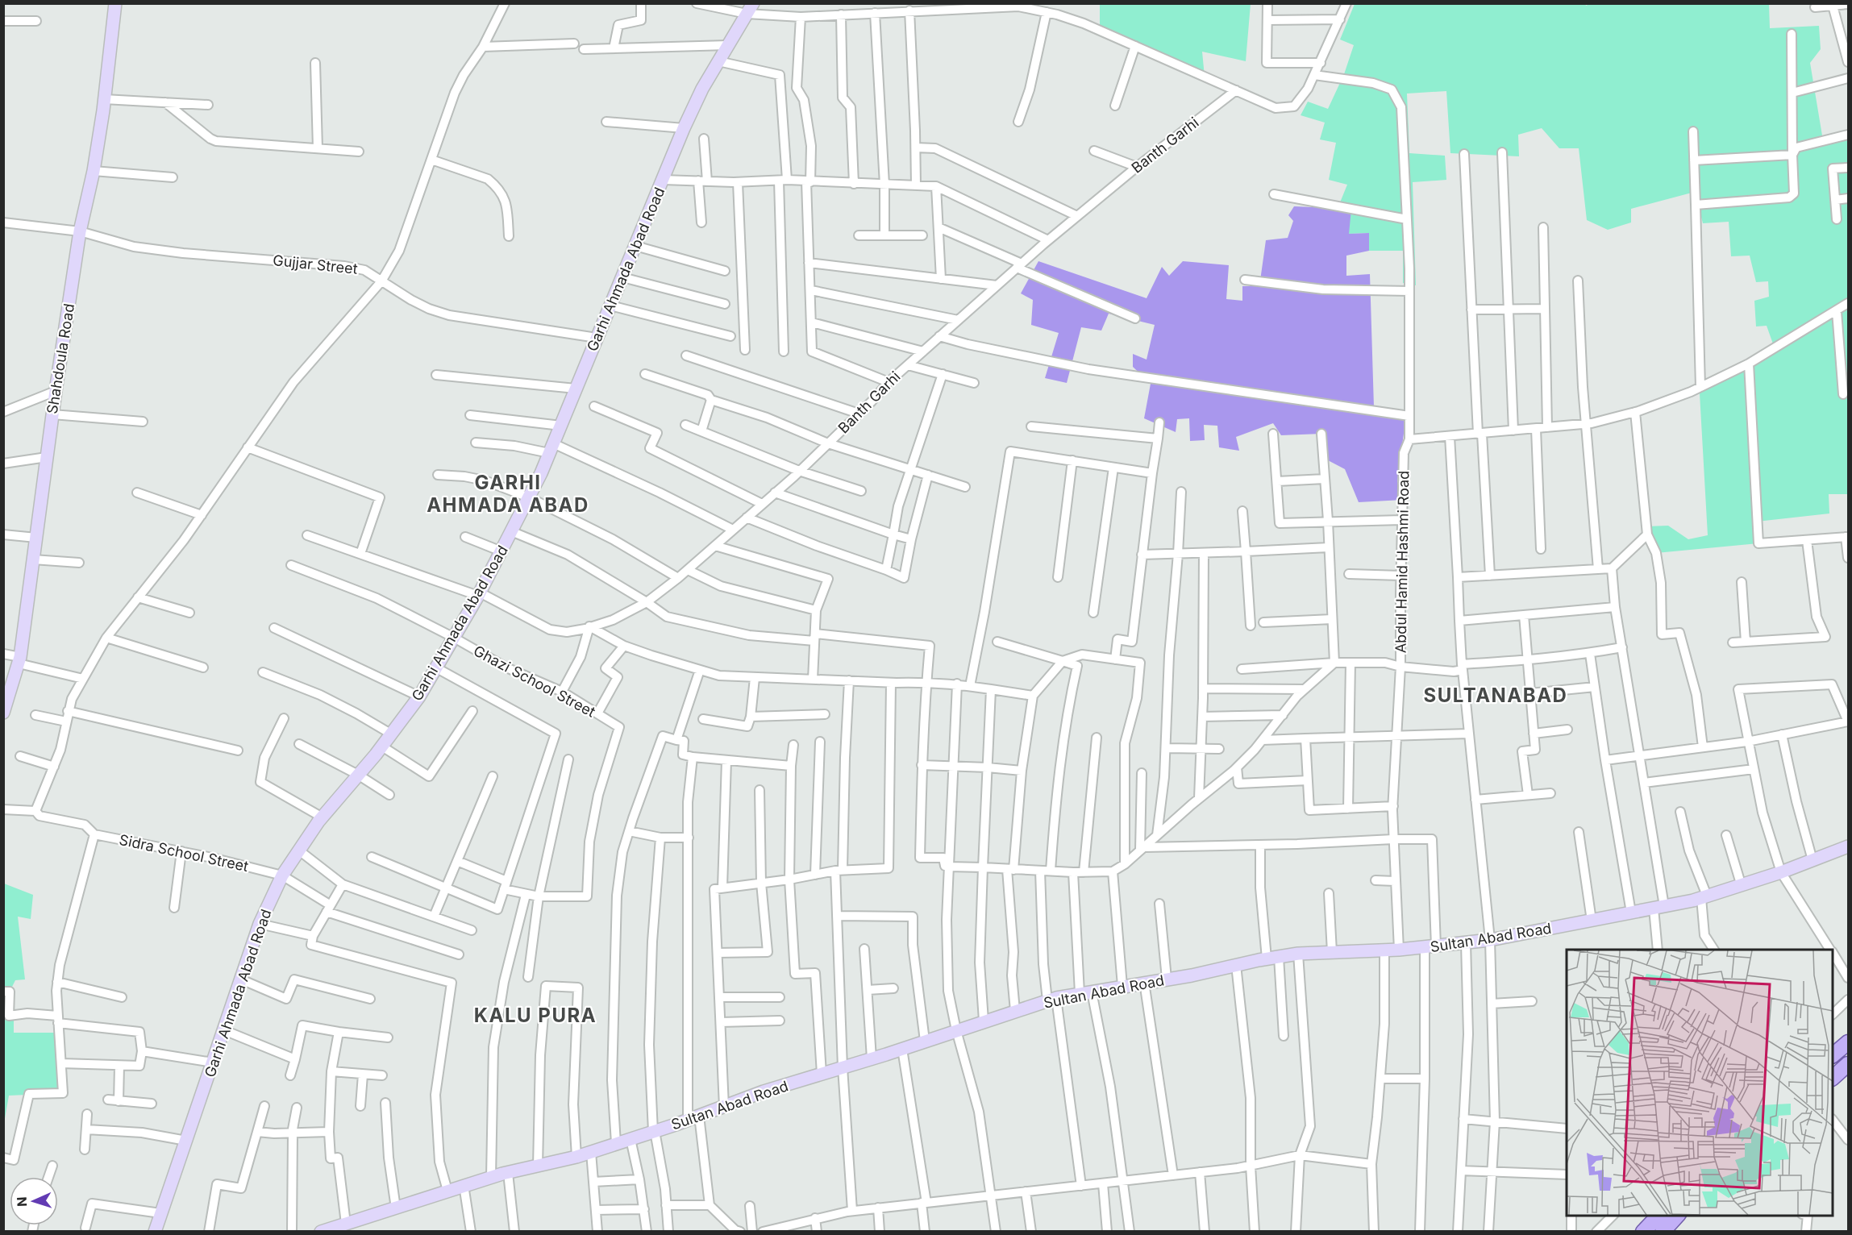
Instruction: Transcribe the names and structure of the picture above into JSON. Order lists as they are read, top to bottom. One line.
{"streets":{"street":["Banth Garhi","Gujjar Street","Garhi Ahmada Abad Road","Shahdoula Road","Abdul Hamid Hashmi Road","Ghazi School Street","Sidra School Street","Sultan Abad Road"]},"crossings":[["Banth Garhi","Garhi Ahmada Abad Road"],["Gujjar Street","Garhi Ahmada Abad Road"],["Gujjar Street","Shahdoula Road"],["Garhi Ahmada Abad Road","Ghazi School Street"],["Garhi Ahmada Abad Road","Sidra School Street"]],"districts":["GARHI AHMADA ABAD","SULTANABAD","KALU PURA"],"north":"left"}
